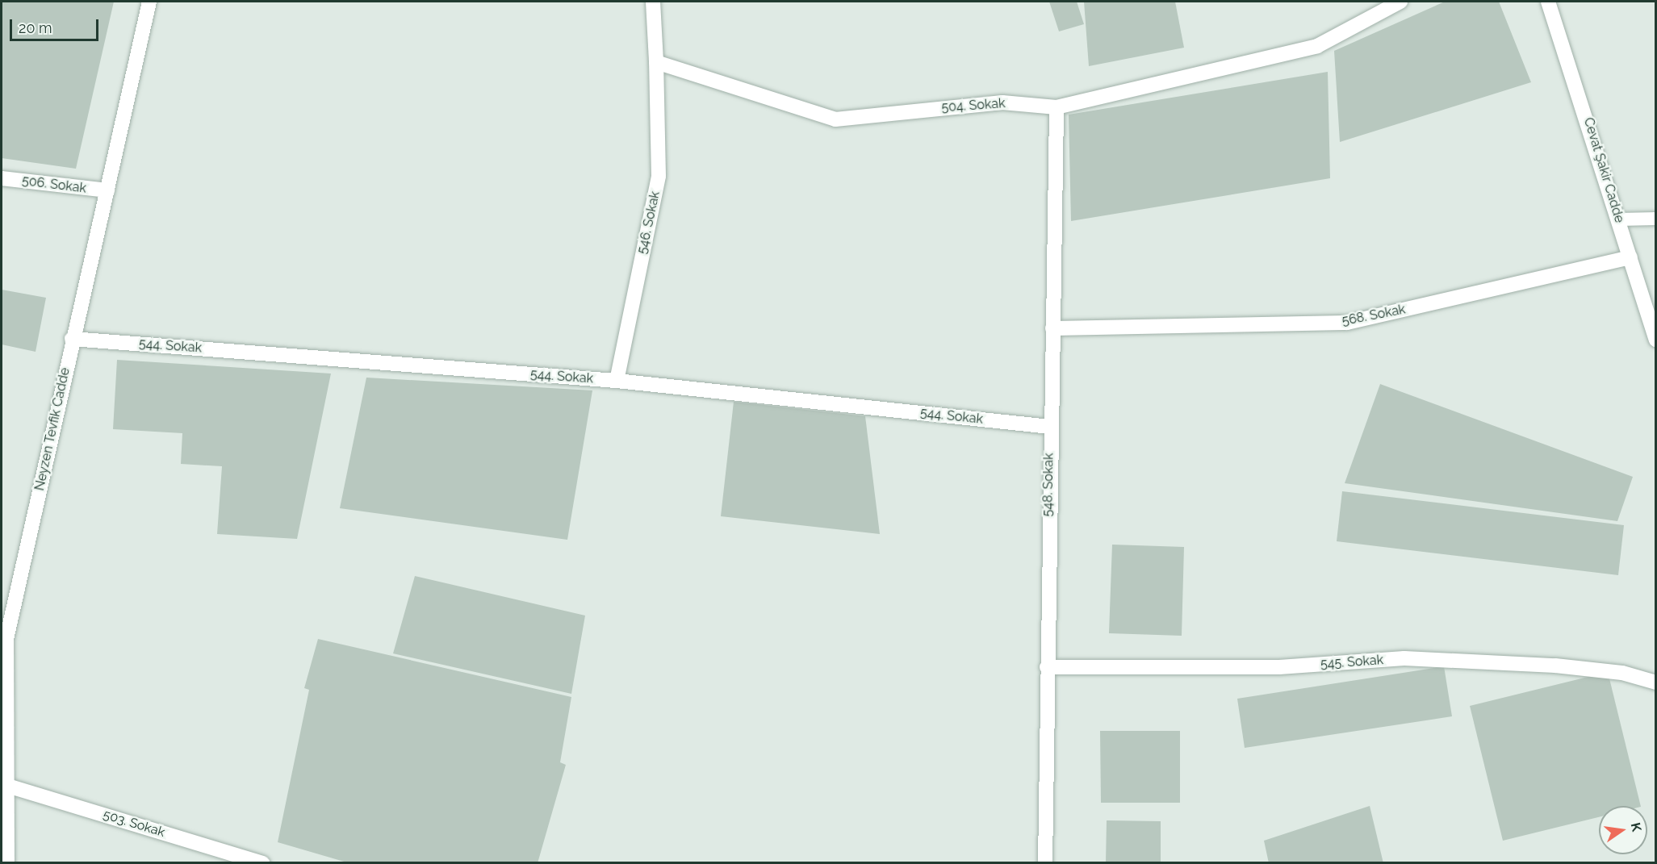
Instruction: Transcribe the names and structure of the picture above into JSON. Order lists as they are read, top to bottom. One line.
{"streets":{"street":["504. Sokak","Cevat Şakir Cadde","506. Sokak","546. Sokak","568. Sokak","544. Sokak","Neyzen Tevfik Cadde","548. Sokak","545. Sokak","503. Sokak"]},"crossings":[["504. Sokak","546. Sokak"],["504. Sokak","548. Sokak"],["Cevat Şakir Cadde","568. Sokak"],["506. Sokak","Neyzen Tevfik Cadde"],["546. Sokak","544. Sokak"],["568. Sokak","548. Sokak"],["544. Sokak","Neyzen Tevfik Cadde"],["544. Sokak","548. Sokak"],["Neyzen Tevfik Cadde","503. Sokak"],["548. Sokak","545. Sokak"]],"scale_bar":"20 m","north":"right"}
